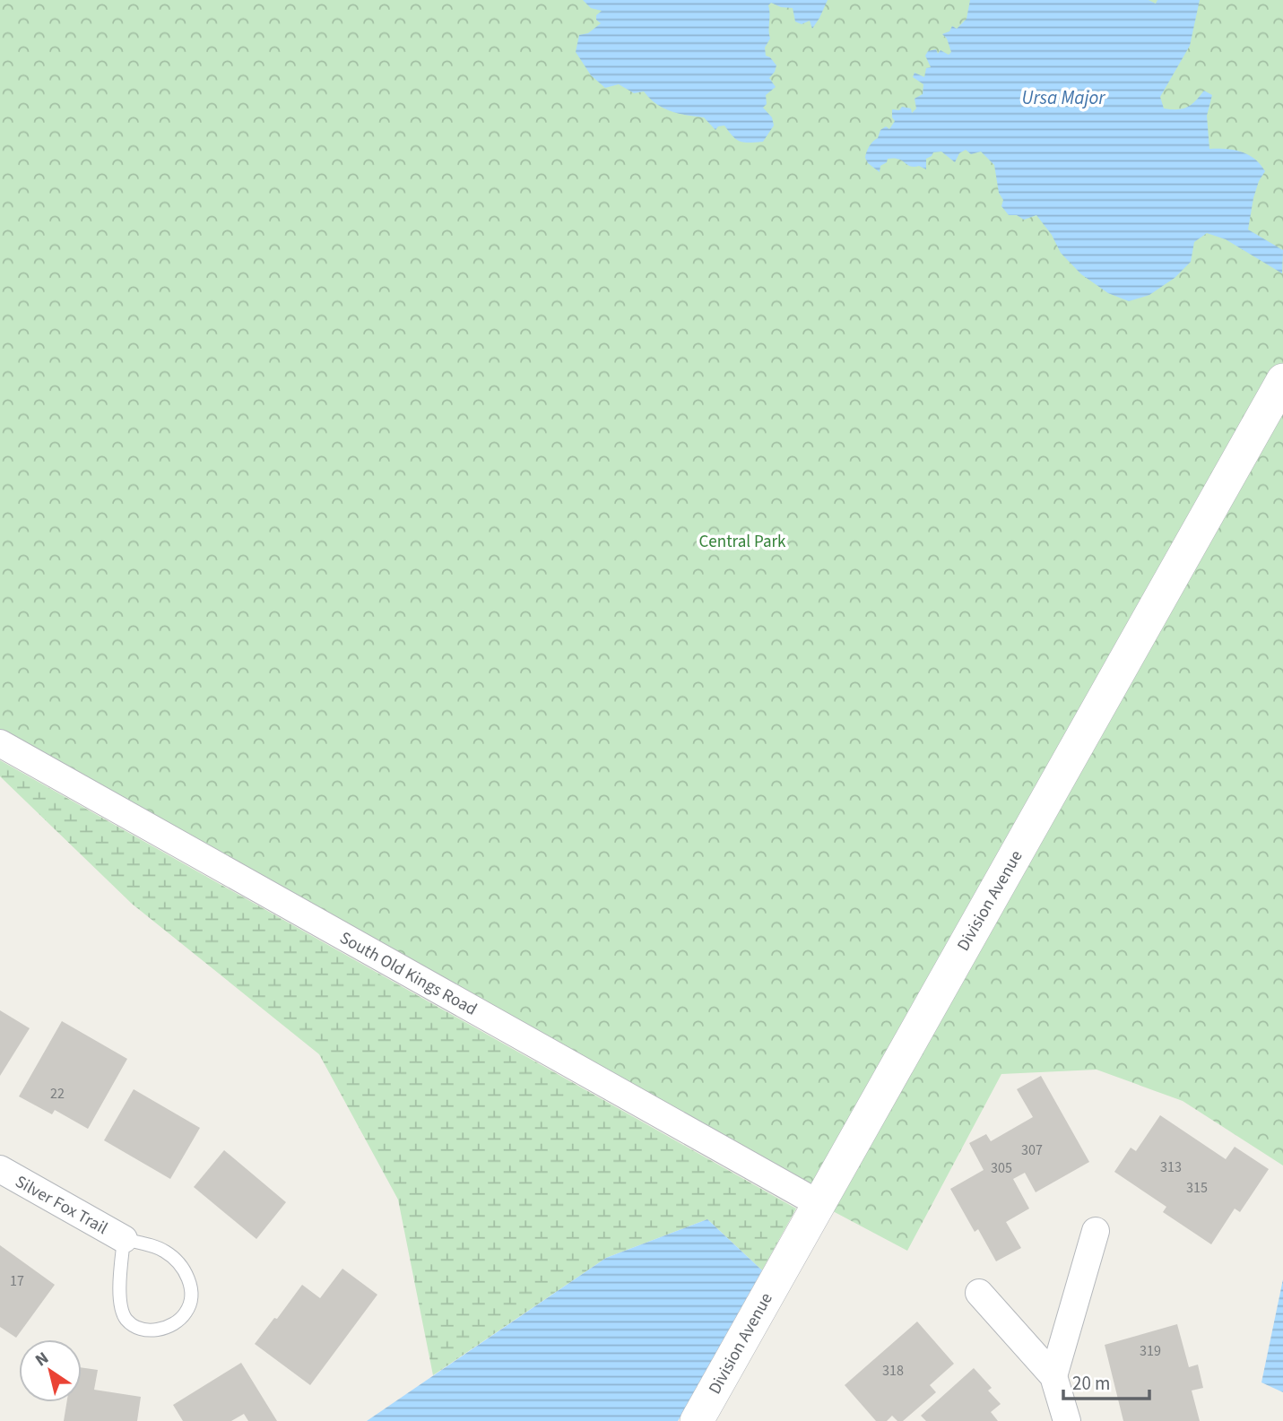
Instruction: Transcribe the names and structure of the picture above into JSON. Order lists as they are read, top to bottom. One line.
{"streets":{"street":["Division Avenue","South Old Kings Road","Silver Fox Trail"]},"crossings":[["Division Avenue","South Old Kings Road"]],"water":["Ursa Major"],"parks":["Central Park"],"house_numbers":["22","307","313","305","315","17","319","318"],"scale_bar":"20 m","north":"top left"}
